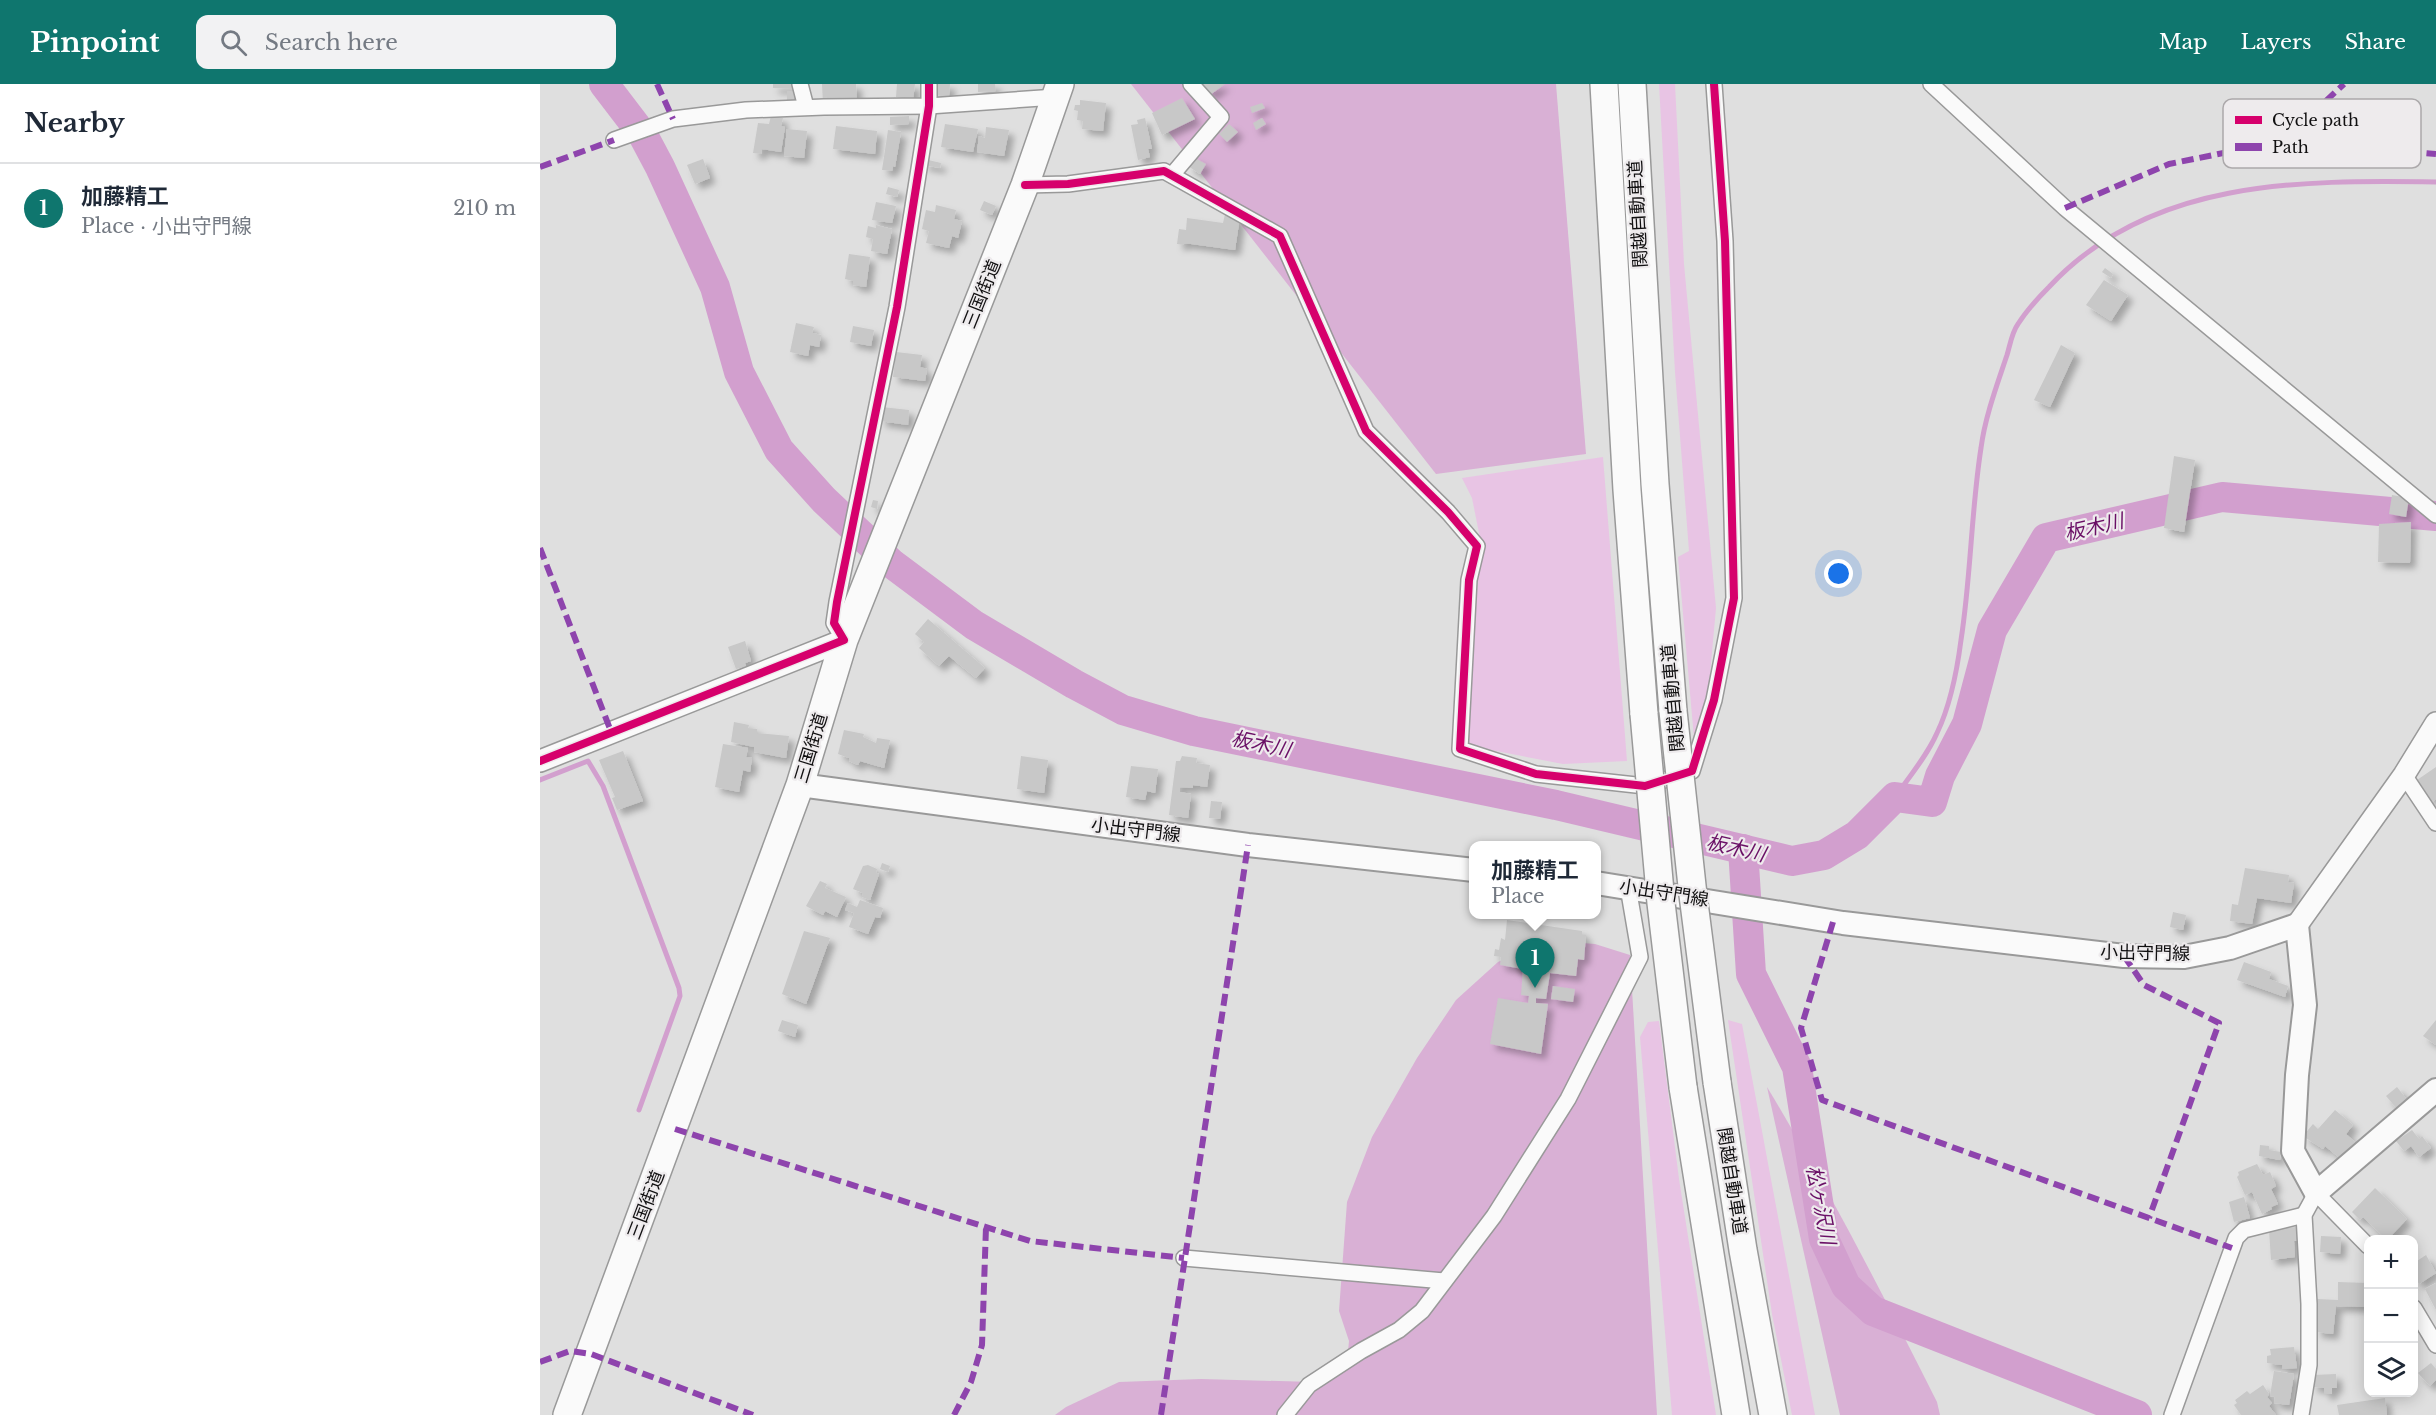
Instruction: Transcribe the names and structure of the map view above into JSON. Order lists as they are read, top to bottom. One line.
{"streets":{"highway":["関越自動車道","三国街道"],"main road":["小出守門線"]},"crossings":[["三国街道","小出守門線"]],"water":["板木川","松ヶ沢川"],"legend":["Cycle path","Path"],"page":{"header":"Pinpoint","search":"Search here","nav":["Map","Layers","Share"],"heading":"Nearby","list":[{"mark":"1","name":"加藤精工","note":"Place · 小出守門線","value":"210 m"}],"popup":["加藤精工","Place"],"pins":"1","map_buttons":["+","−"]}}
